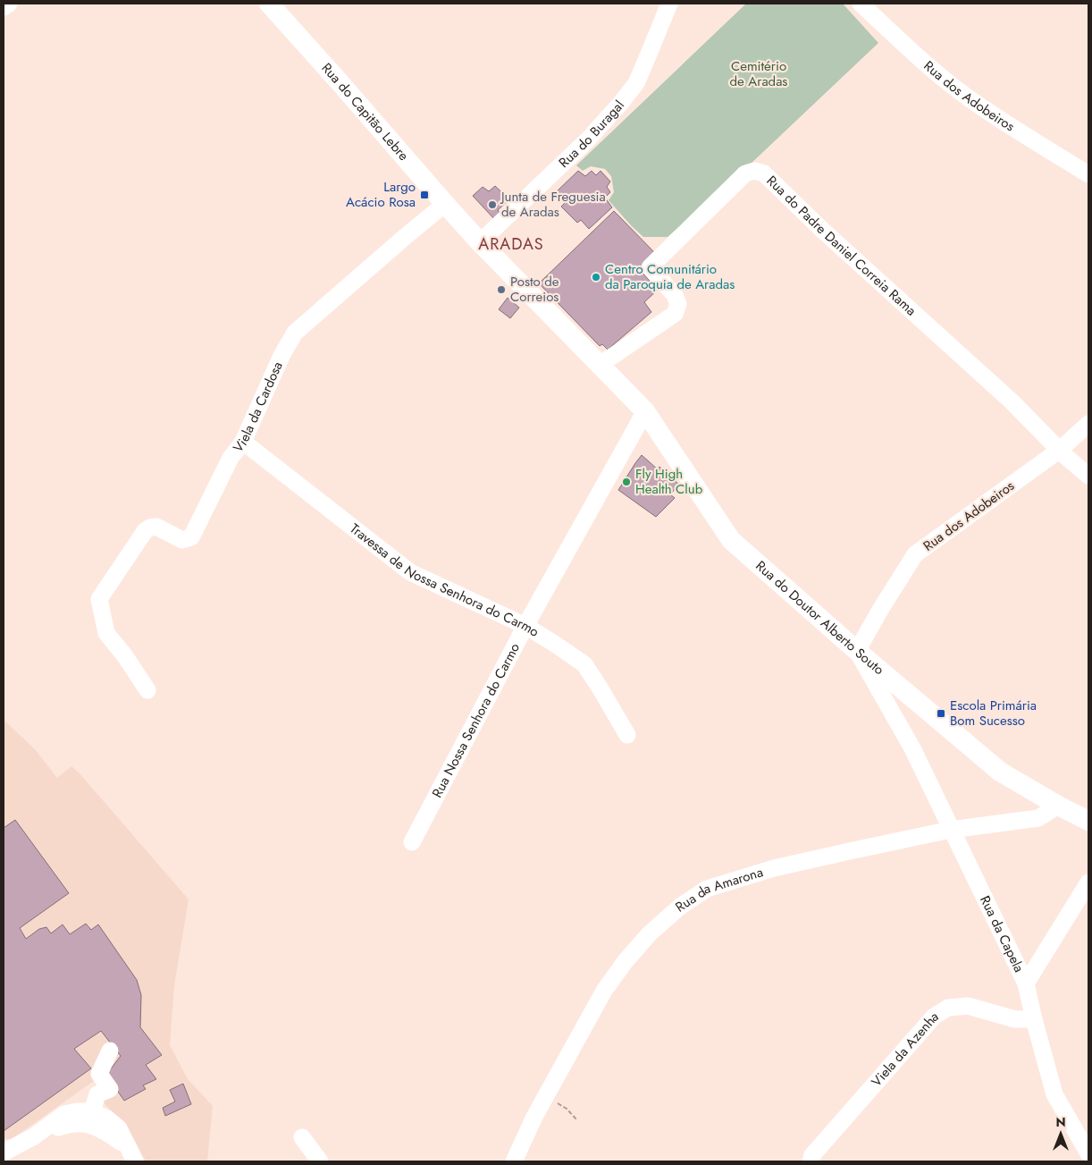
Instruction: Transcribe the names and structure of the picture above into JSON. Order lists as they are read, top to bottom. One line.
{"streets":{"main road":["Rua do Capitão Lebre","Rua do Doutor Alberto Souto"],"street":["Rua dos Adobeiros","Rua do Buragal","Rua do Padre Daniel Correia Rama","Viela da Cardosa","Travessa de Nossa Senhora do Carmo","Rua Nossa Senhora do Carmo","Rua da Amarona","Rua da Capela","Viela da Azenha"]},"crossings":[["Rua dos Adobeiros","Rua do Padre Daniel Correia Rama"],["Rua dos Adobeiros","Rua do Doutor Alberto Souto"],["Rua dos Adobeiros","Rua da Capela"],["Rua do Capitão Lebre","Rua do Buragal"],["Rua do Capitão Lebre","Rua do Padre Daniel Correia Rama"],["Rua do Capitão Lebre","Viela da Cardosa"],["Rua do Capitão Lebre","Rua do Doutor Alberto Souto"],["Rua do Padre Daniel Correia Rama","Rua do Doutor Alberto Souto"],["Viela da Cardosa","Travessa de Nossa Senhora do Carmo"],["Travessa de Nossa Senhora do Carmo","Rua Nossa Senhora do Carmo"],["Rua do Doutor Alberto Souto","Rua Nossa Senhora do Carmo"],["Rua do Doutor Alberto Souto","Rua da Amarona"],["Rua do Doutor Alberto Souto","Rua da Capela"],["Rua da Amarona","Rua da Capela"],["Rua da Capela","Viela da Azenha"]],"districts":["ARADAS"],"parks":["Cemitério de Aradas"],"places":{"transit":["Largo Acácio Rosa","Escola Primária Bom Sucesso"],"other":["Junta de Freguesia de Aradas","Centro Comunitário da Paroquia de Aradas","Posto de Correios","Fly High Health Club"]},"north":"top"}
